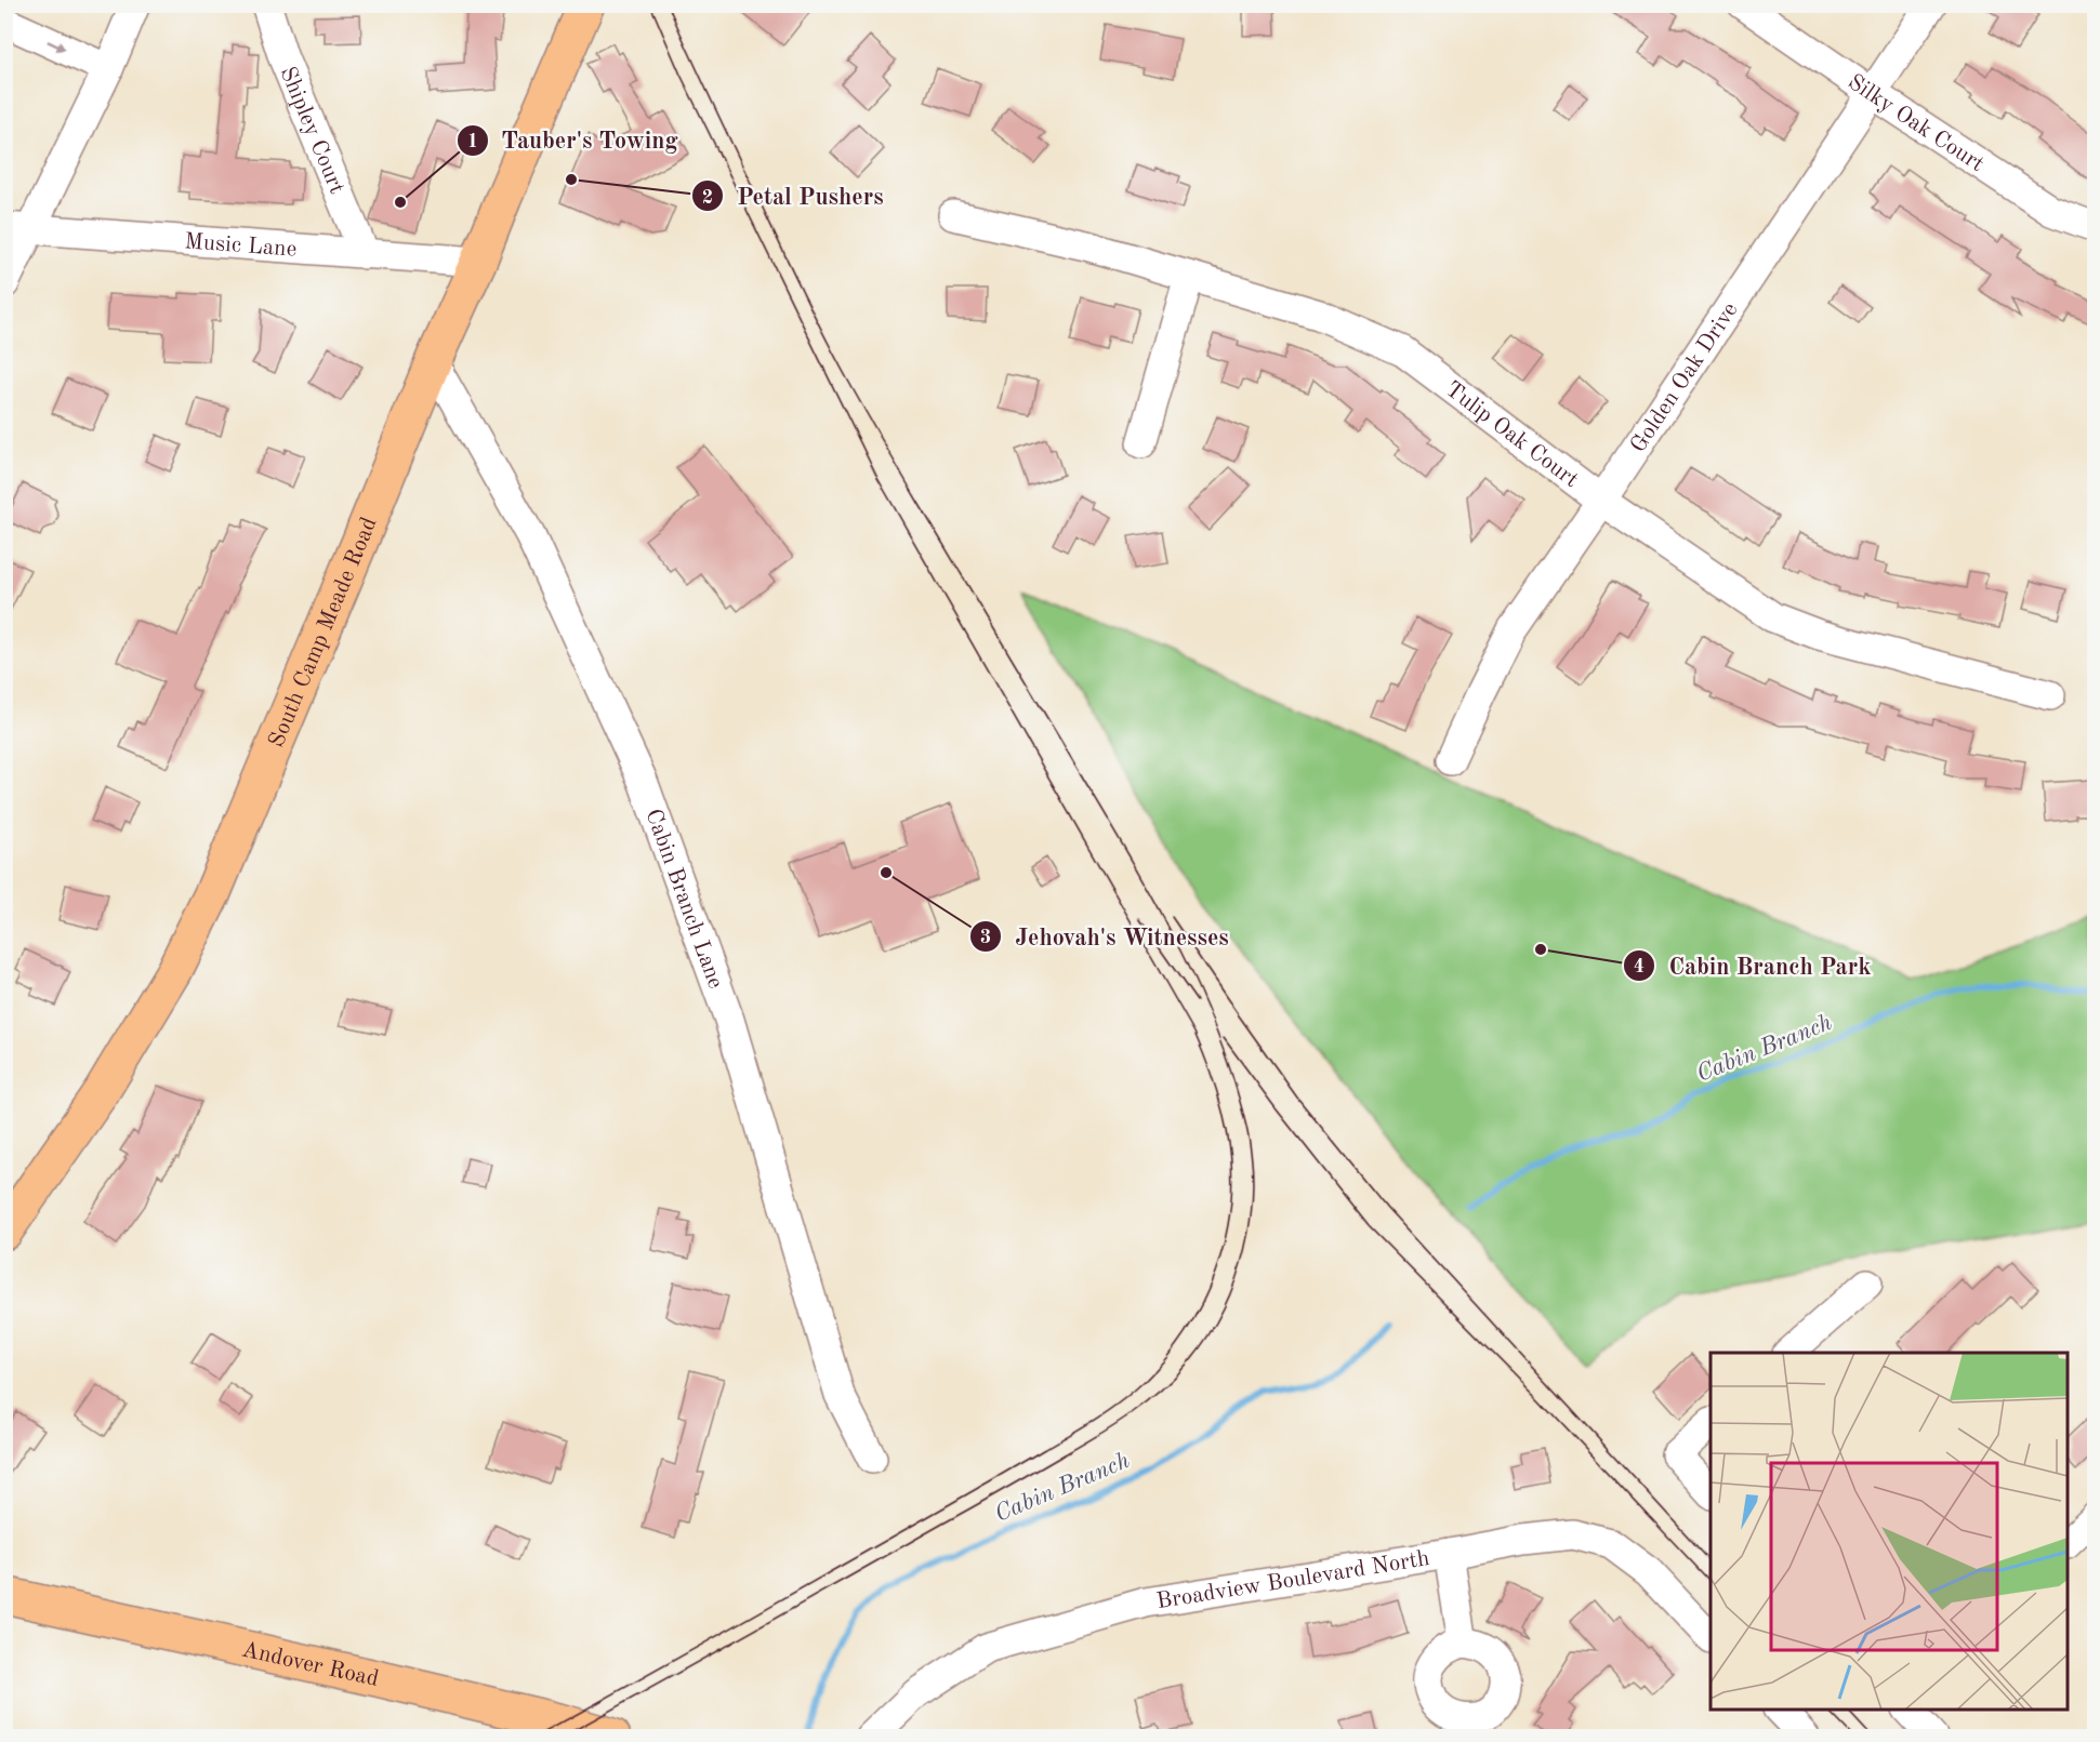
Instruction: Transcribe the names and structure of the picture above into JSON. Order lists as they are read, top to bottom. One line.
{"streets":{"main road":["South Camp Meade Road","Andover Road"],"street":["Silky Oak Court","Shipley Court","Music Lane","Golden Oak Drive","Tulip Oak Court","Cabin Branch Lane","Broadview Boulevard North"]},"crossings":[["Silky Oak Court","Golden Oak Drive"],["Shipley Court","Music Lane"],["Music Lane","South Camp Meade Road"],["Golden Oak Drive","Tulip Oak Court"],["South Camp Meade Road","Cabin Branch Lane"]],"water":["Cabin Branch"],"places":["Petal Pushers","Tauber's Towing","Jehovah's Witnesses","Cabin Branch Park"]}
